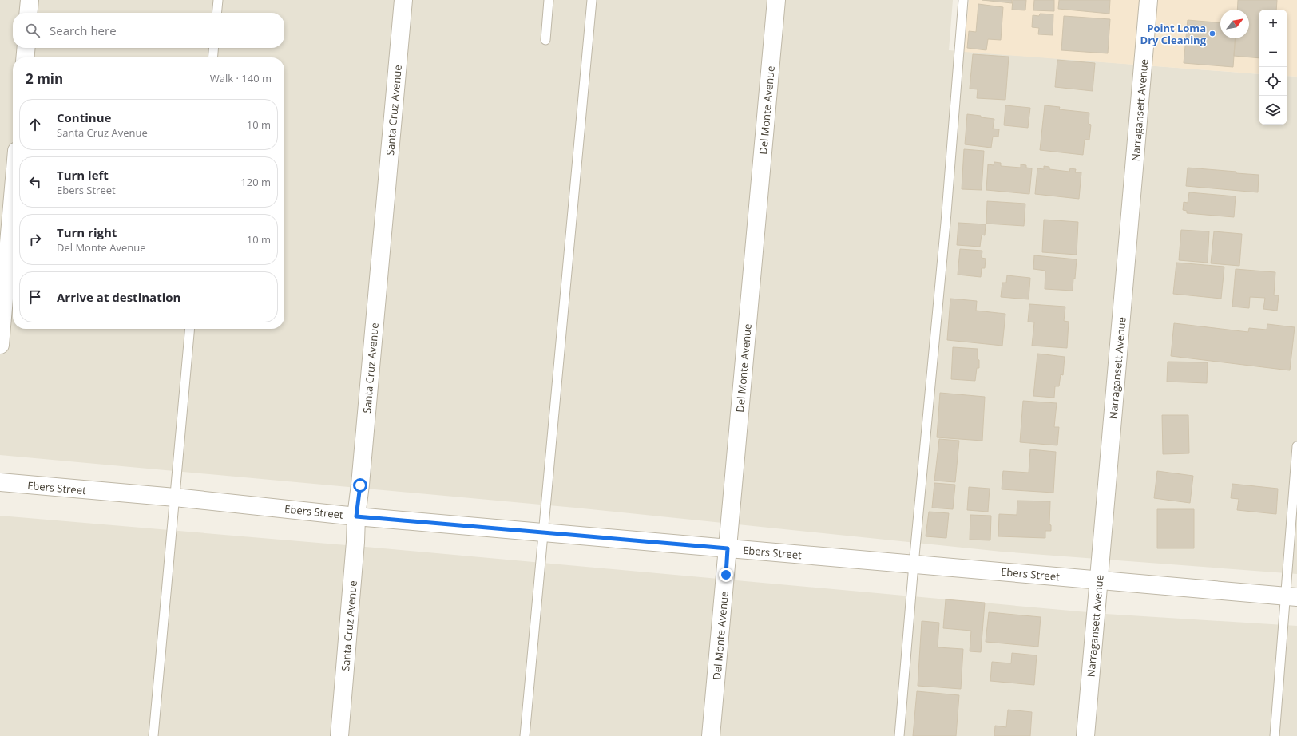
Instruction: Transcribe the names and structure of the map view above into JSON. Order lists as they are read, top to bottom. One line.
{"streets":{"street":["Santa Cruz Avenue","Del Monte Avenue","Narragansett Avenue","Ebers Street"]},"crossings":[["Santa Cruz Avenue","Ebers Street"],["Del Monte Avenue","Ebers Street"],["Narragansett Avenue","Ebers Street"]],"places":["Point Loma Dry Cleaning"],"north":"top right","page":{"map_buttons":["+","−"],"search":"Search here","heading":["2 min","Walk · 140 m"],"list":[["Continue","Santa Cruz Avenue","10 m"],["Turn left","Ebers Street","120 m"],["Turn right","Del Monte Avenue","10 m"],"Arrive at destination"]}}
